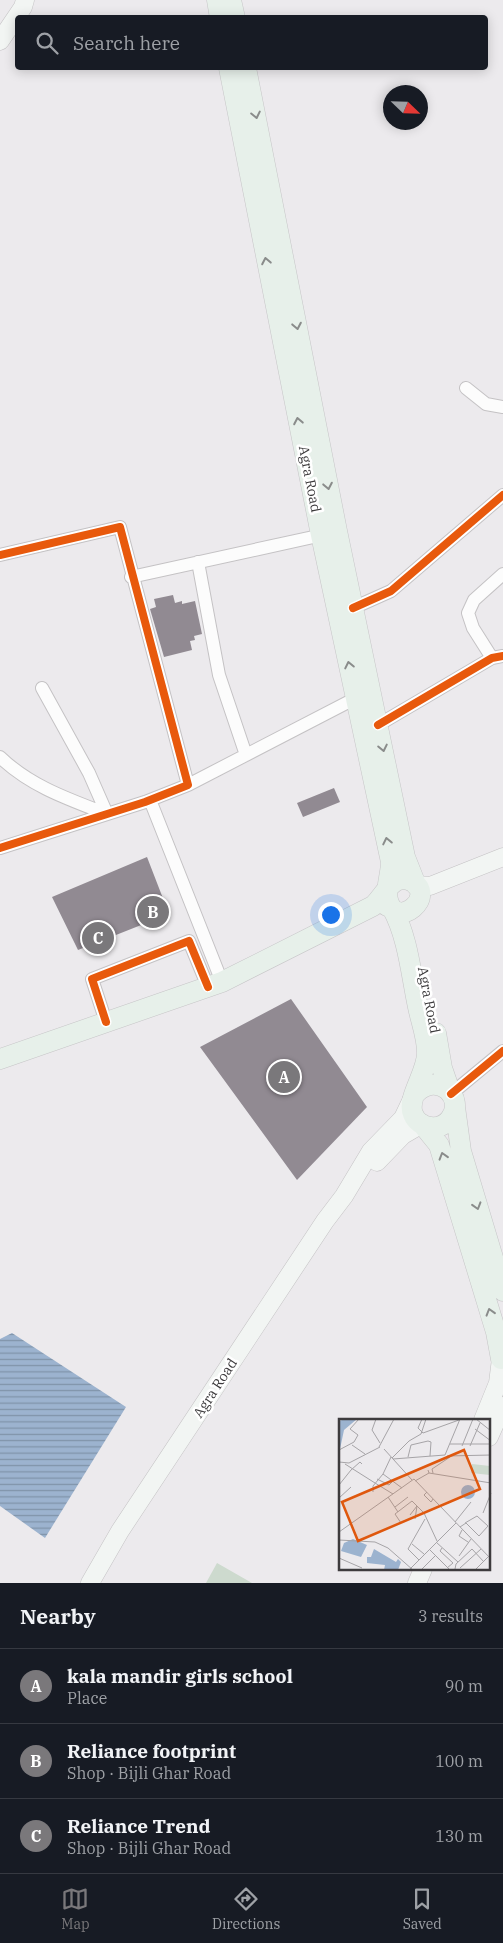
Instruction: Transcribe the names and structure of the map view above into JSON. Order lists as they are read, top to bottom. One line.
{"streets":{"main road":["Agra Road"]},"north":"bottom right","page":{"search":"Search here","pins":["B","C","A"],"heading":["Nearby","3 results"],"list":[{"mark":"A","name":"kala mandir girls school","note":"Place","value":"90 m"},{"mark":"B","name":"Reliance footprint","note":"Shop · Bijli Ghar Road","value":"100 m"},{"mark":"C","name":"Reliance Trend","note":"Shop · Bijli Ghar Road","value":"130 m"}],"nav":["Map","Directions","Saved"]}}
